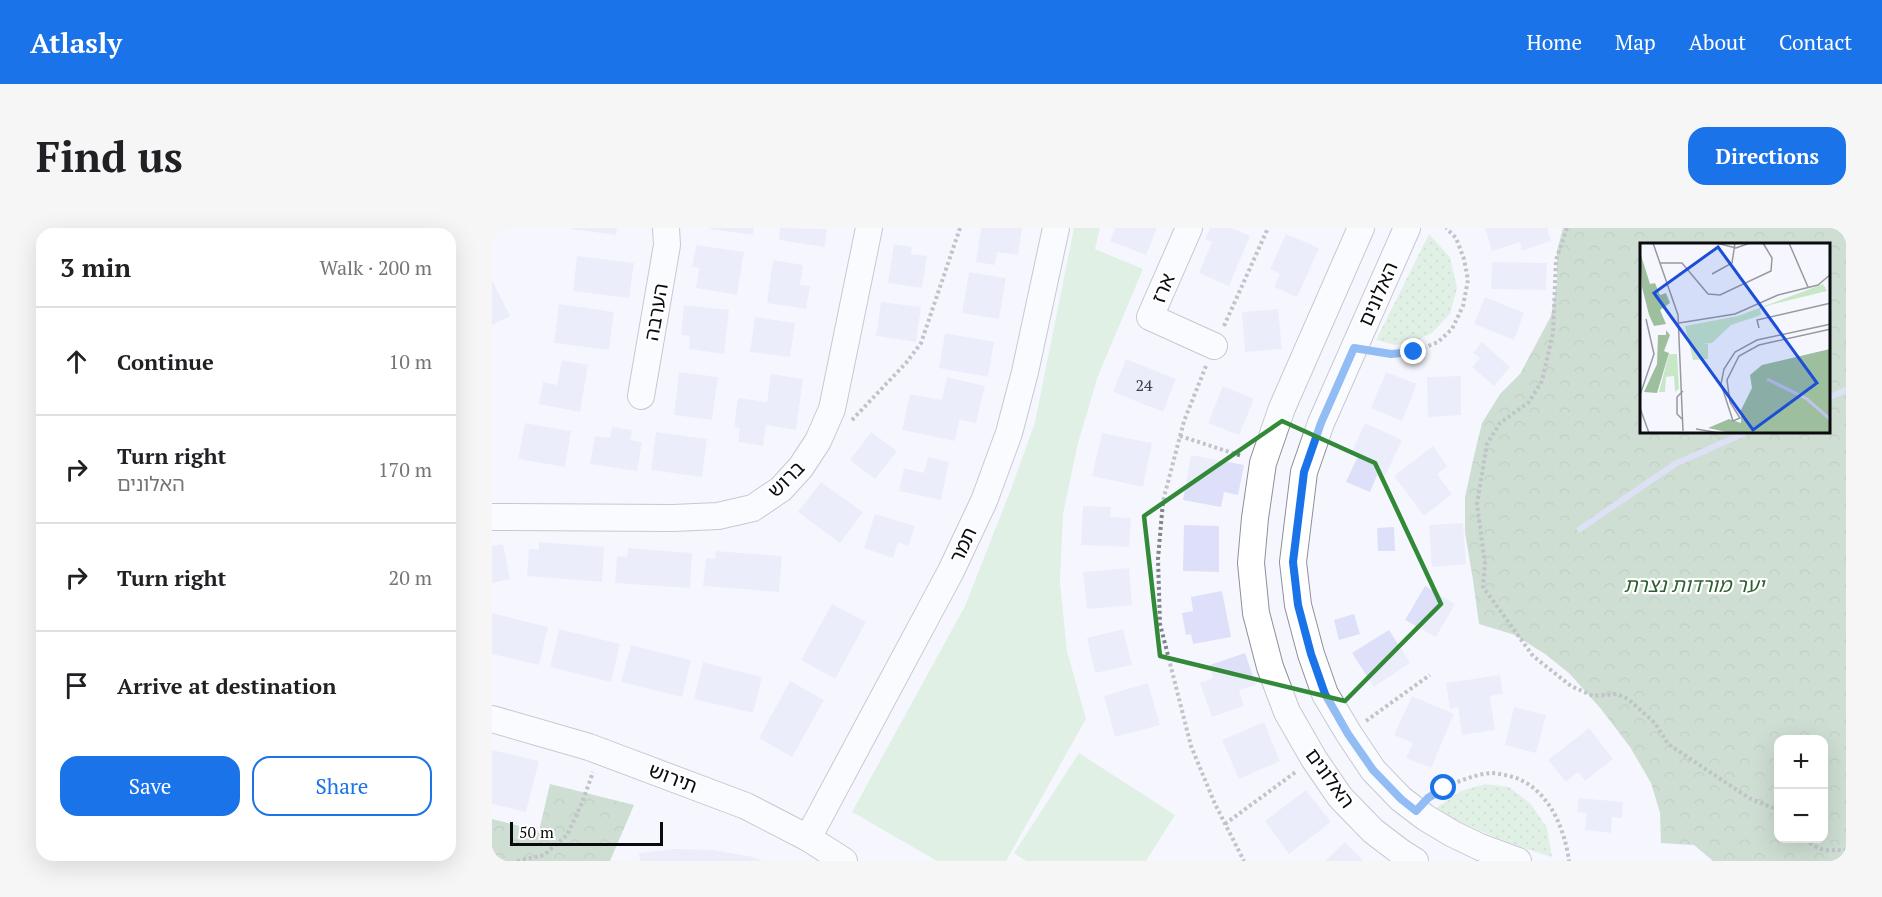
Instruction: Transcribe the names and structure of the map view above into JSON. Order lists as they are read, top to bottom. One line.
{"streets":{"street":["ארז","האלונים","הערבה","ברוש","תמר","תירוש"]},"crossings":[["תמר","תירוש"]],"parks":["יער מורדות נצרת"],"house_numbers":["24"],"scale_bar":"50 m","page":{"header":"Atlasly","nav":["Home","Map","About","Contact"],"buttons":["Directions",["Save","Share"]],"title":"Find us","heading":["3 min","Walk · 200 m"],"list":[["Continue","10 m"],["Turn right","האלונים","170 m"],["Turn right","20 m"],"Arrive at destination"],"map_buttons":["+","−"],"scale":"50 m"}}
